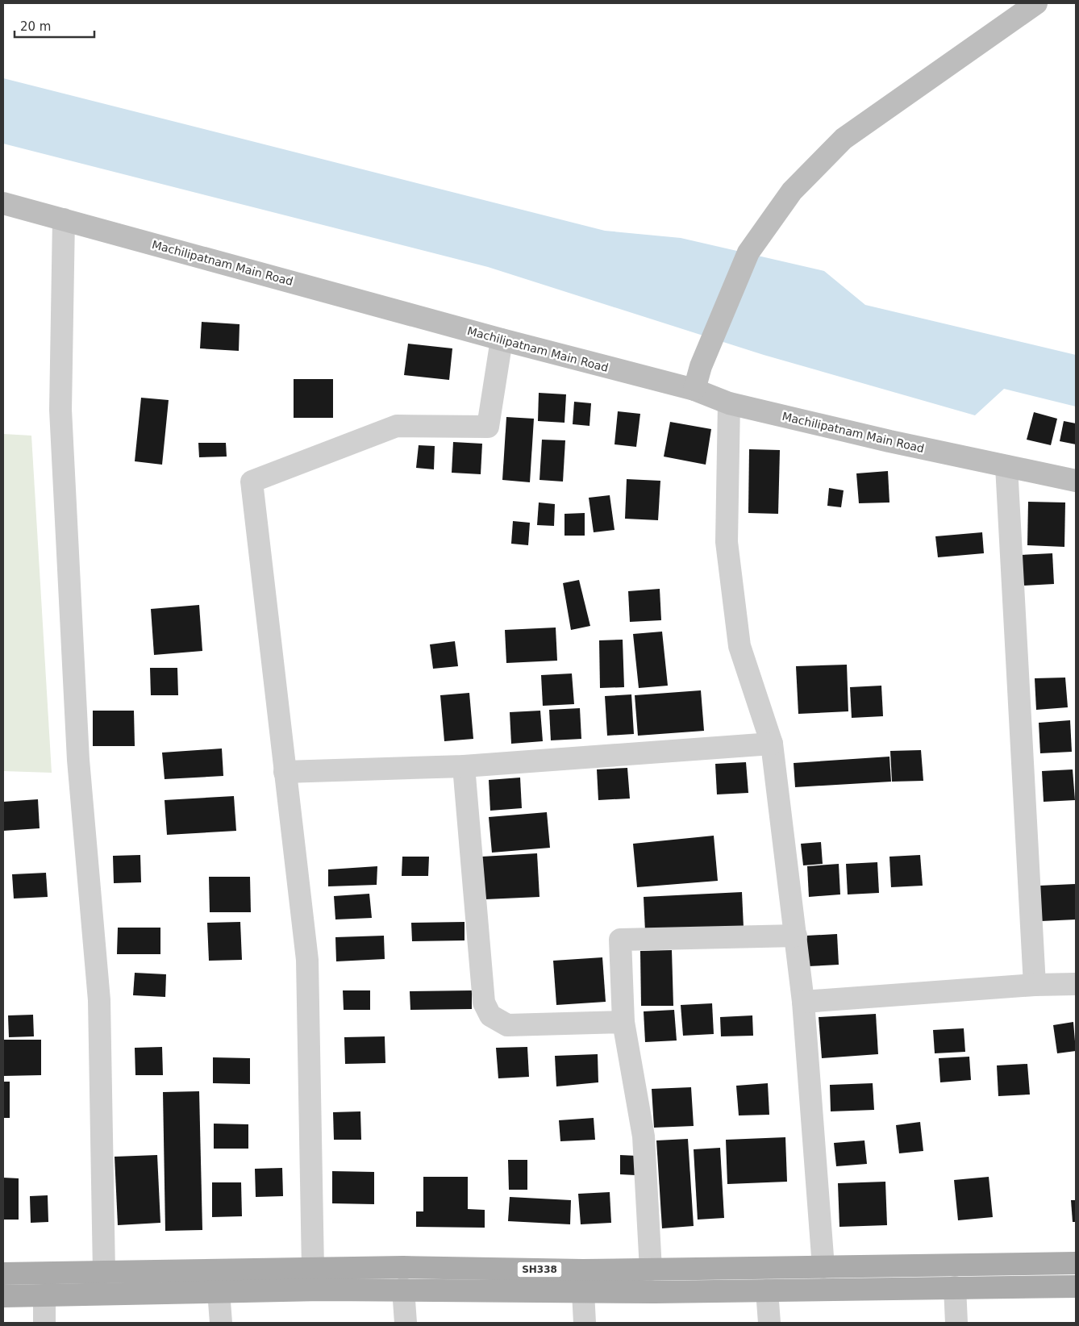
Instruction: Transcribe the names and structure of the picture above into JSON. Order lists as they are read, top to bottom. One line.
{"streets":{"main road":["Machilipatnam Main Road","SH338"]},"scale_bar":"20 m"}
